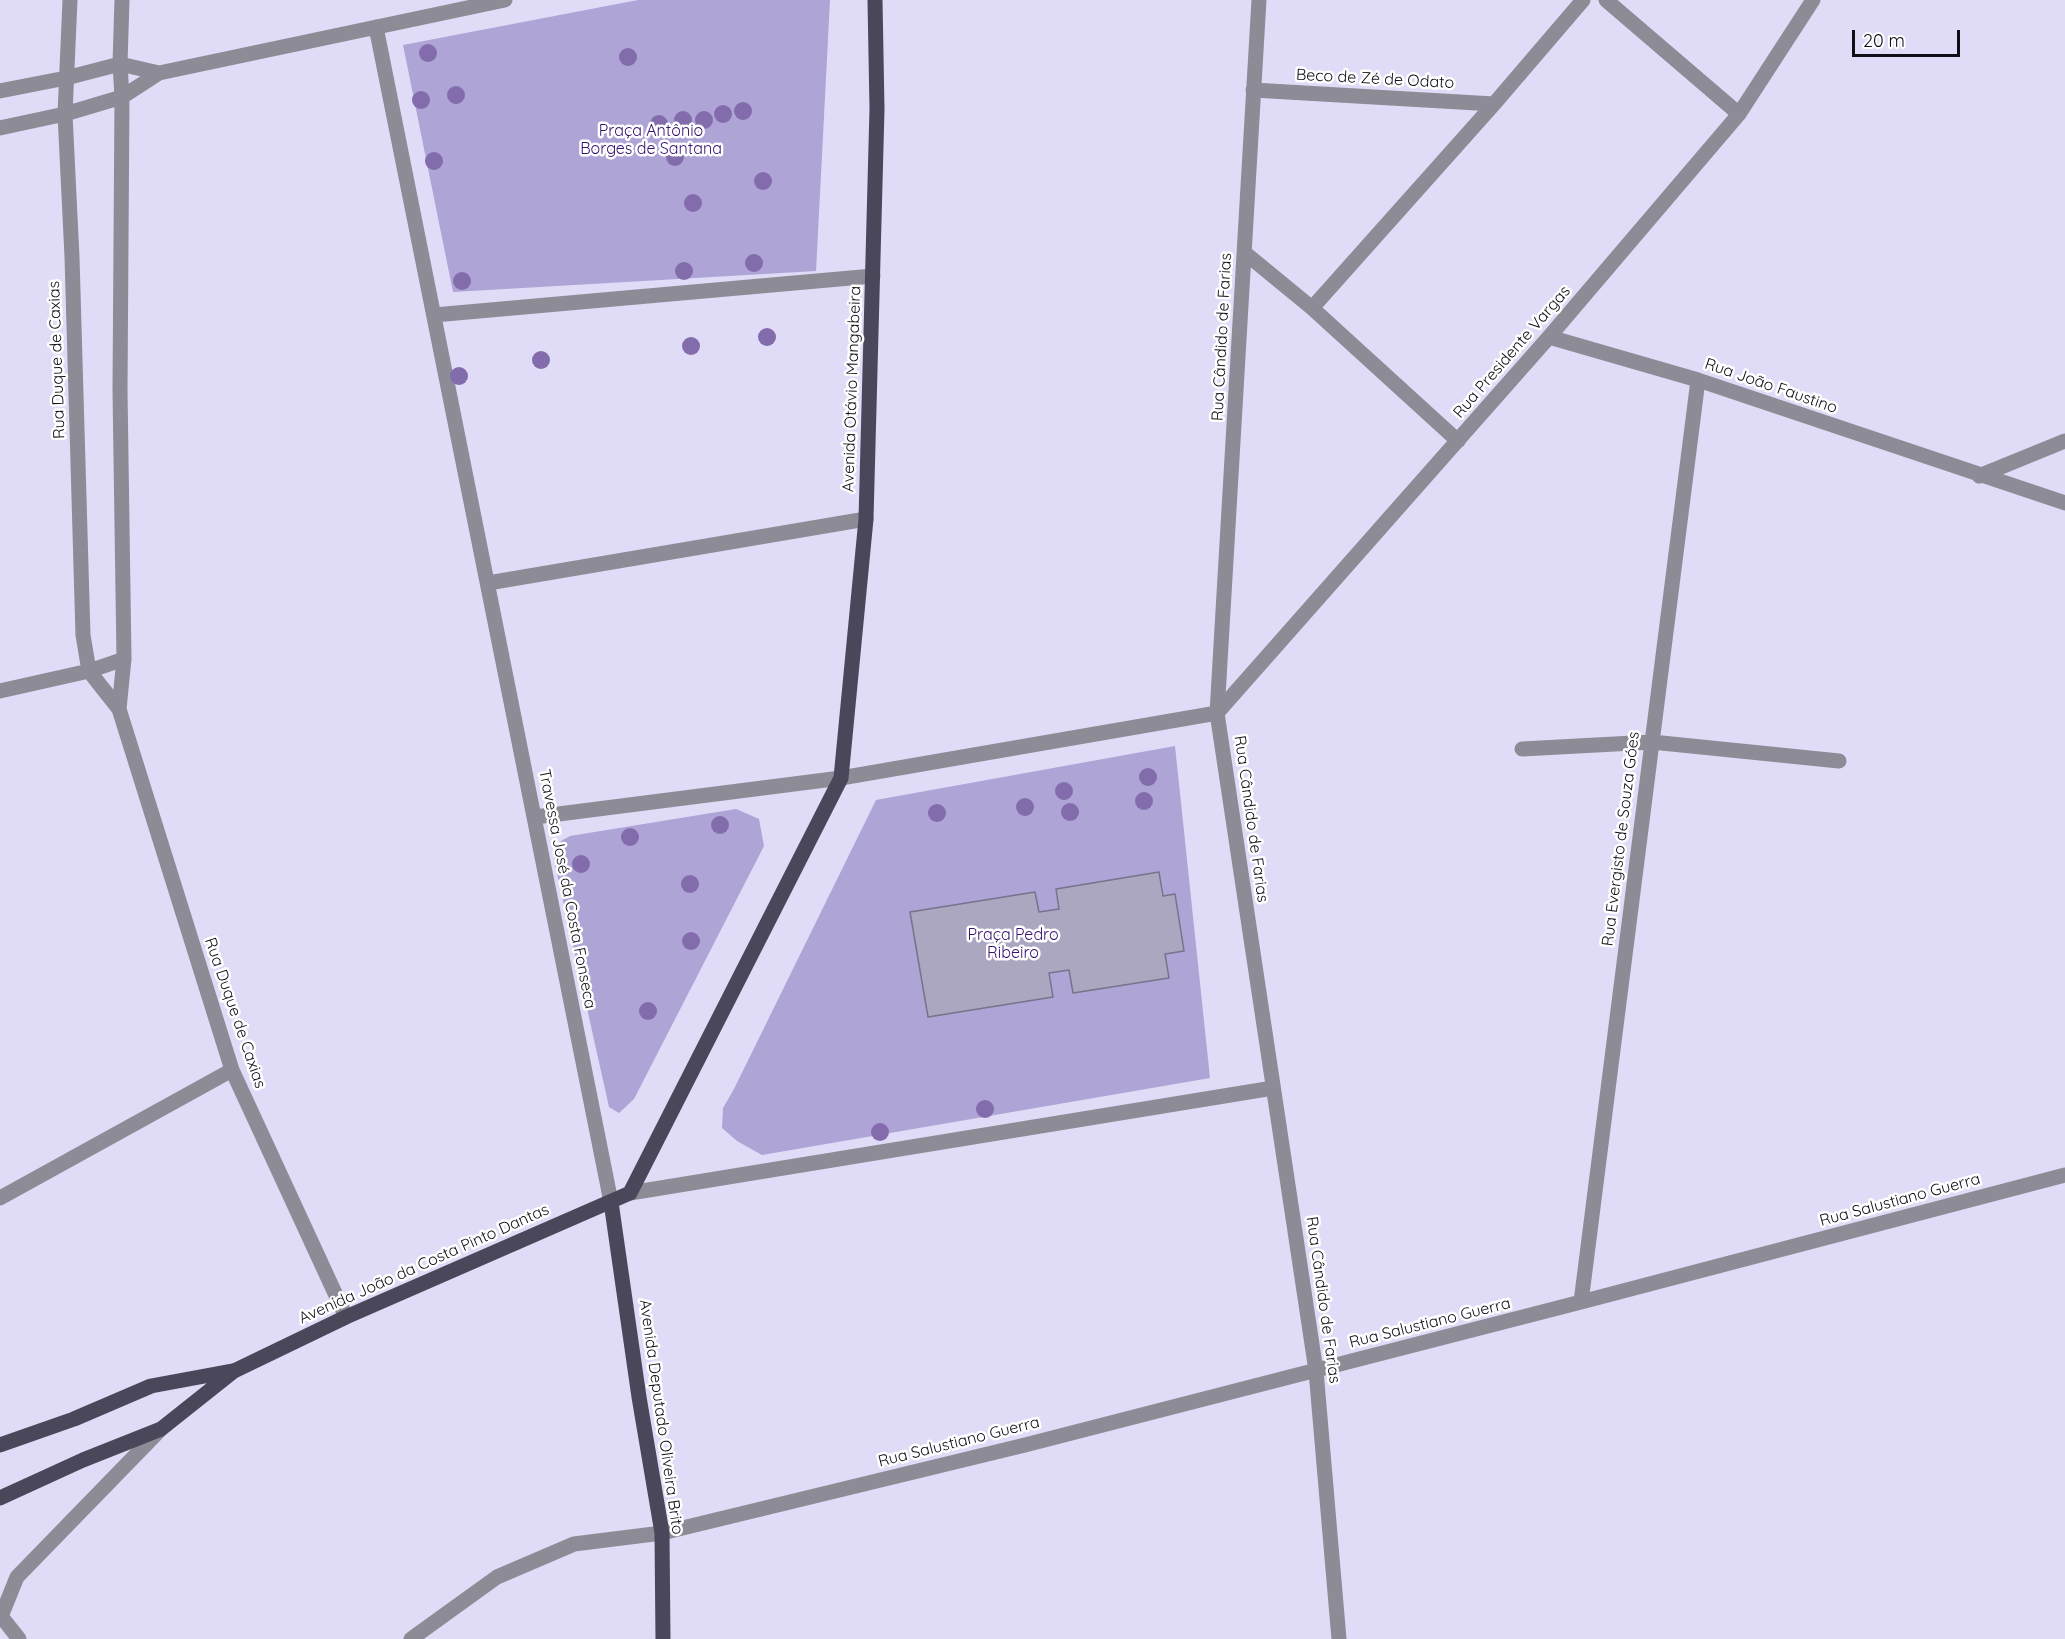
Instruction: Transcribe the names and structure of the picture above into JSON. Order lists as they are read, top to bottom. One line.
{"streets":{"main road":["Avenida Otávio Mangabeira","Avenida João da Costa Pinto Dantas","Avenida Deputado Oliveira Brito"],"street":["Beco de Zé de Odato","Rua Cândido de Farias","Rua Presidente Vargas","Rua Duque de Caxias","Rua João Faustino","Rua Evergisto de Souza Góes","Travessa José da Costa Fonseca","Rua Salustiano Guerra"]},"crossings":[["Beco de Zé de Odato","Rua Cândido de Farias"],["Rua Cândido de Farias","Rua Presidente Vargas"],["Rua Cândido de Farias","Rua Salustiano Guerra"],["Rua Presidente Vargas","Rua João Faustino"],["Rua Duque de Caxias","Avenida João da Costa Pinto Dantas"],["Rua João Faustino","Rua Evergisto de Souza Góes"],["Rua Evergisto de Souza Góes","Rua Salustiano Guerra"],["Travessa José da Costa Fonseca","Avenida João da Costa Pinto Dantas"],["Travessa José da Costa Fonseca","Avenida Deputado Oliveira Brito"],["Rua Salustiano Guerra","Avenida Deputado Oliveira Brito"],["Avenida João da Costa Pinto Dantas","Avenida Deputado Oliveira Brito"]],"parks":["Praça Antônio Borges de Santana","Praça Pedro Ribeiro"],"scale_bar":"20 m"}
